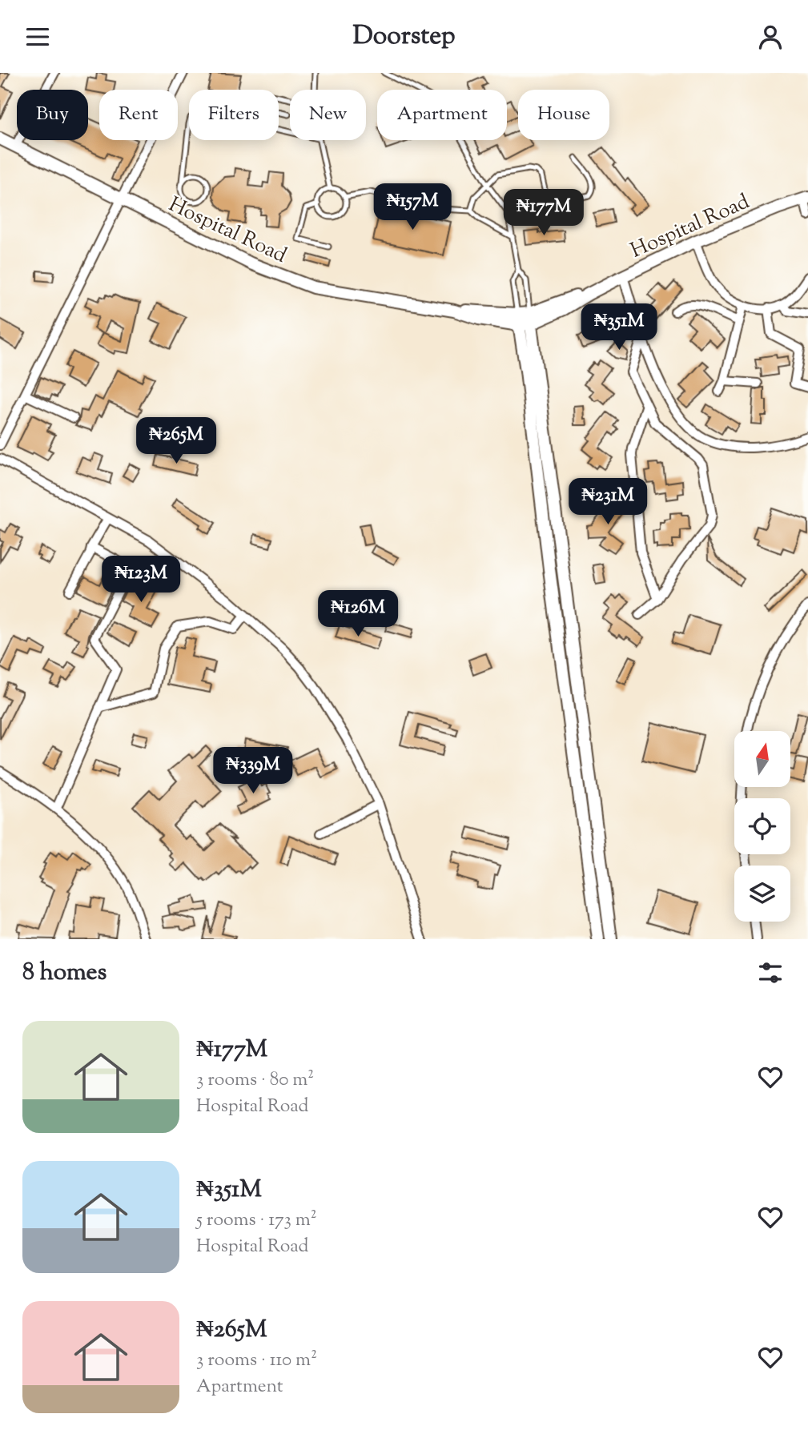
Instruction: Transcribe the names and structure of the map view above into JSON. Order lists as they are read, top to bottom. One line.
{"streets":{"street":["Hospital Road"]},"north":"top","page":{"header":"Doorstep","chip":["Buy","Rent","Filters","New","Apartment","House"],"price":["₦157M","₦177M","₦351M","₦265M","₦231M","₦123M","₦126M","₦339M"],"heading":"8 homes","list":[{"name":"₦177M","note":"3 rooms · 80 m² · Hospital Road"},{"name":"₦351M","note":"5 rooms · 173 m² · Hospital Road"},{"name":"₦265M","note":"3 rooms · 110 m² · Apartment"}]}}
